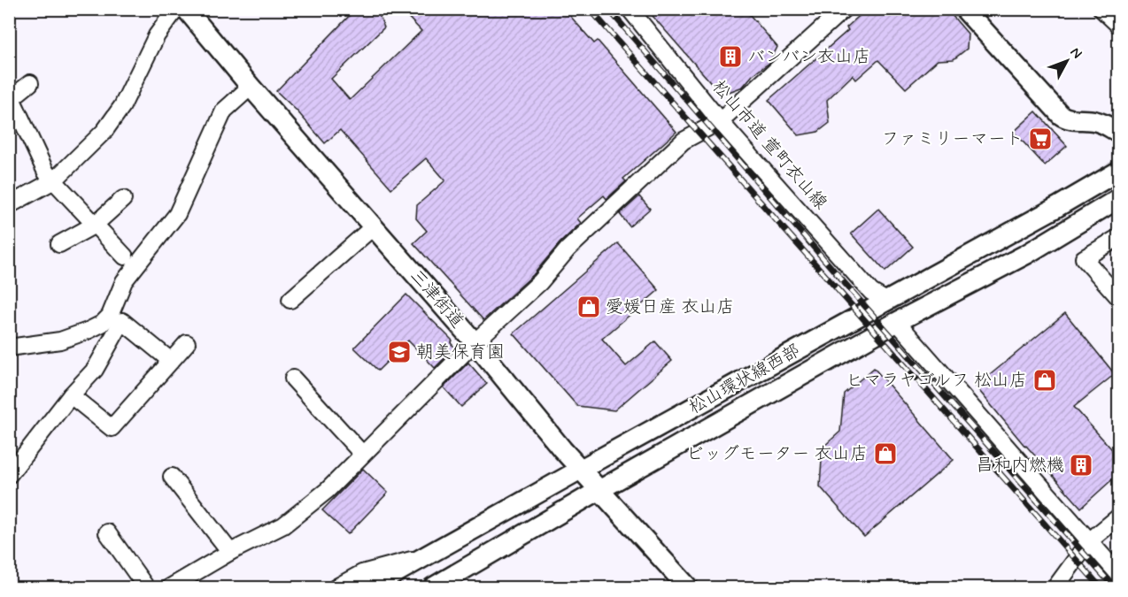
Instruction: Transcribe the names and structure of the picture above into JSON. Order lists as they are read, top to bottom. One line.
{"streets":{"street":["松山市道 萱町衣山線","三津街道","松山環状線西部"]},"crossings":[["松山市道 萱町衣山線","松山環状線西部"],["三津街道","松山環状線西部"]],"places":{"building":["バンバン衣山店","昌和内燃機"],"supermarket":["ファミリーマート"],"shop":["愛媛日産 衣山店","ヒマラヤゴルフ 松山店","ビッグモーター 衣山店"],"school or university":["朝美保育園"]},"north":"top right"}
